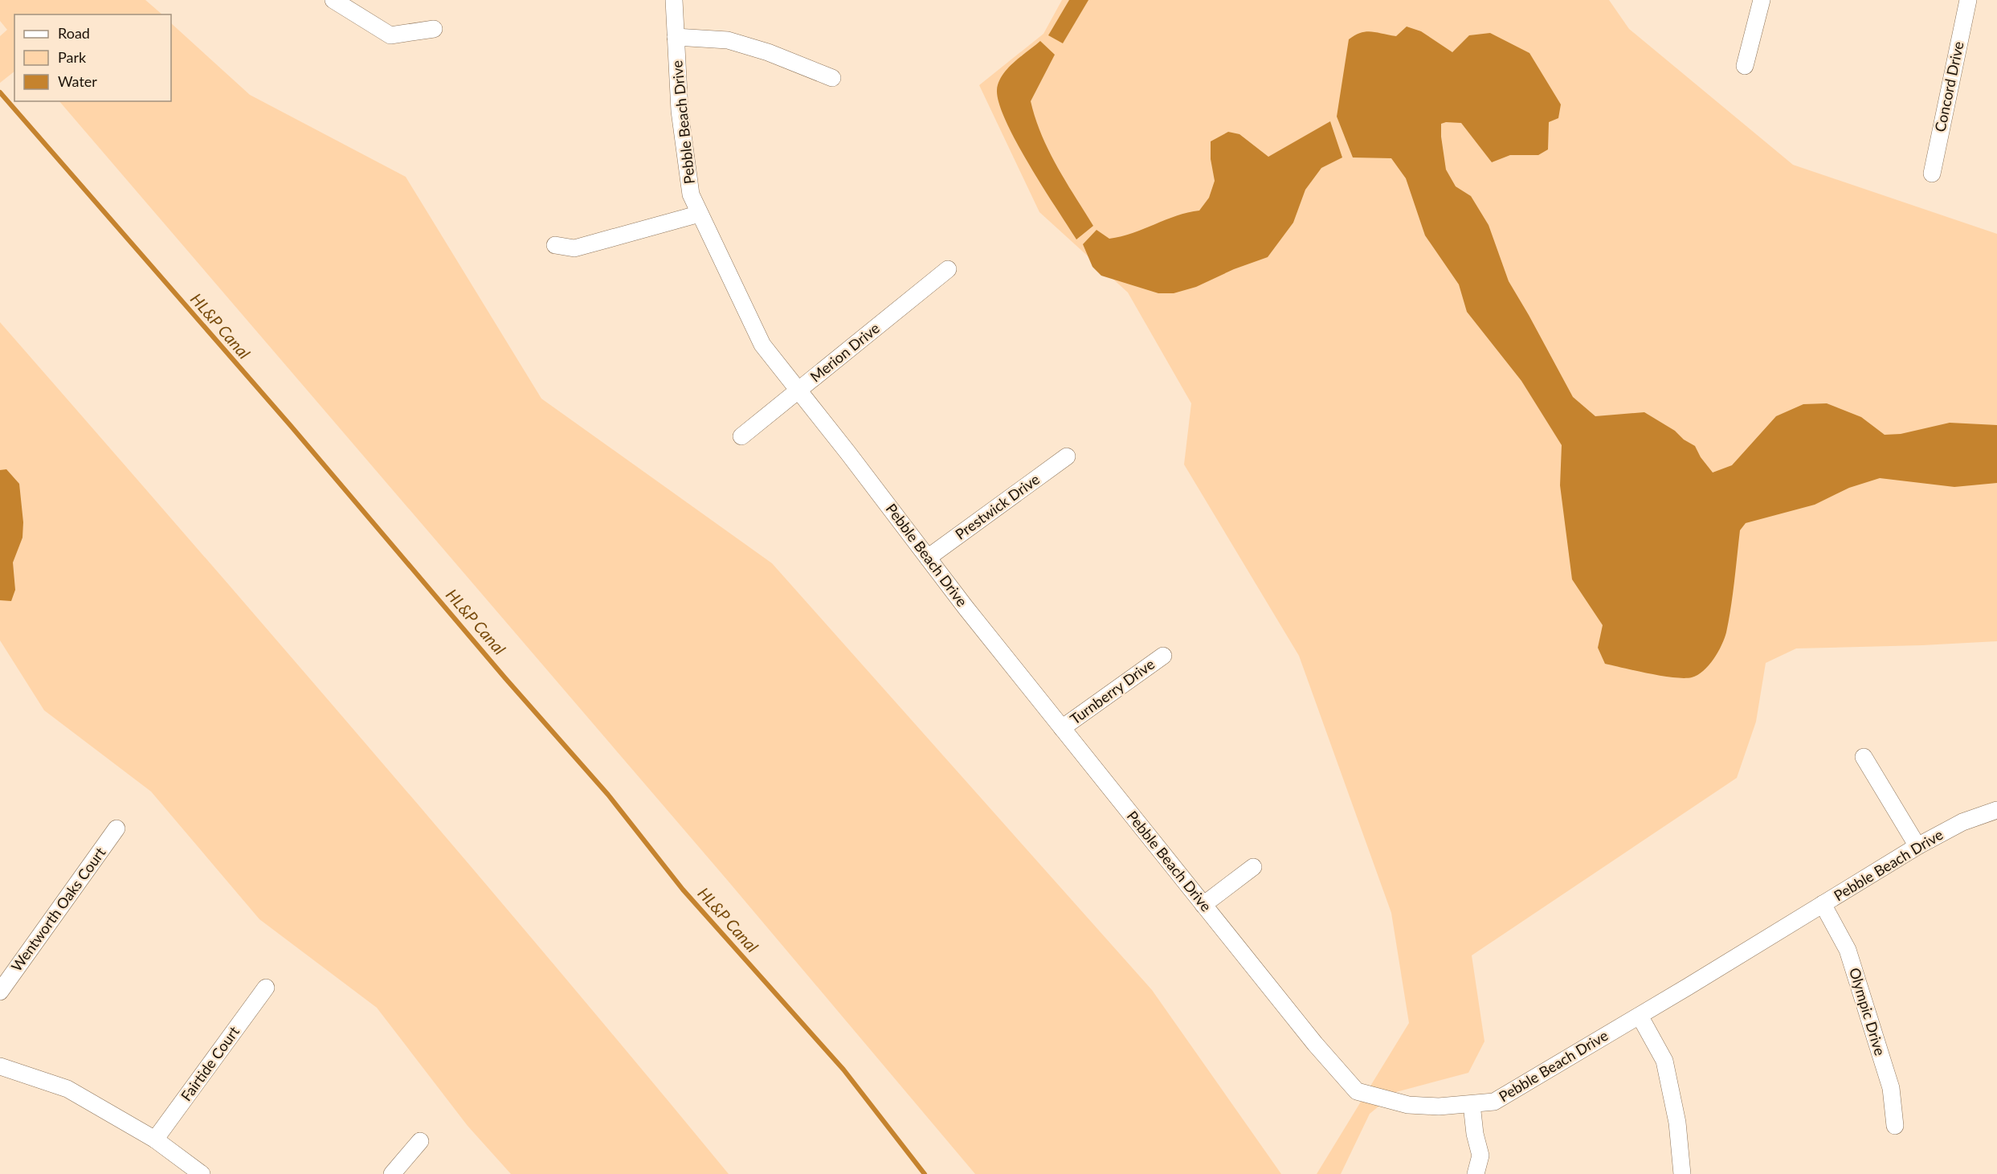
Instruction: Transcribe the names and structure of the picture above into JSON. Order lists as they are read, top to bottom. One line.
{"streets":{"street":["Concord Drive","Pebble Beach Drive","Merion Drive","Prestwick Drive","Turnberry Drive","Wentworth Oaks Court","Olympic Drive","Fairtide Court"]},"crossings":[["Pebble Beach Drive","Merion Drive"],["Pebble Beach Drive","Prestwick Drive"],["Pebble Beach Drive","Turnberry Drive"],["Pebble Beach Drive","Olympic Drive"]],"water":["HL&P Canal"],"legend":["Road","Park","Water"]}
